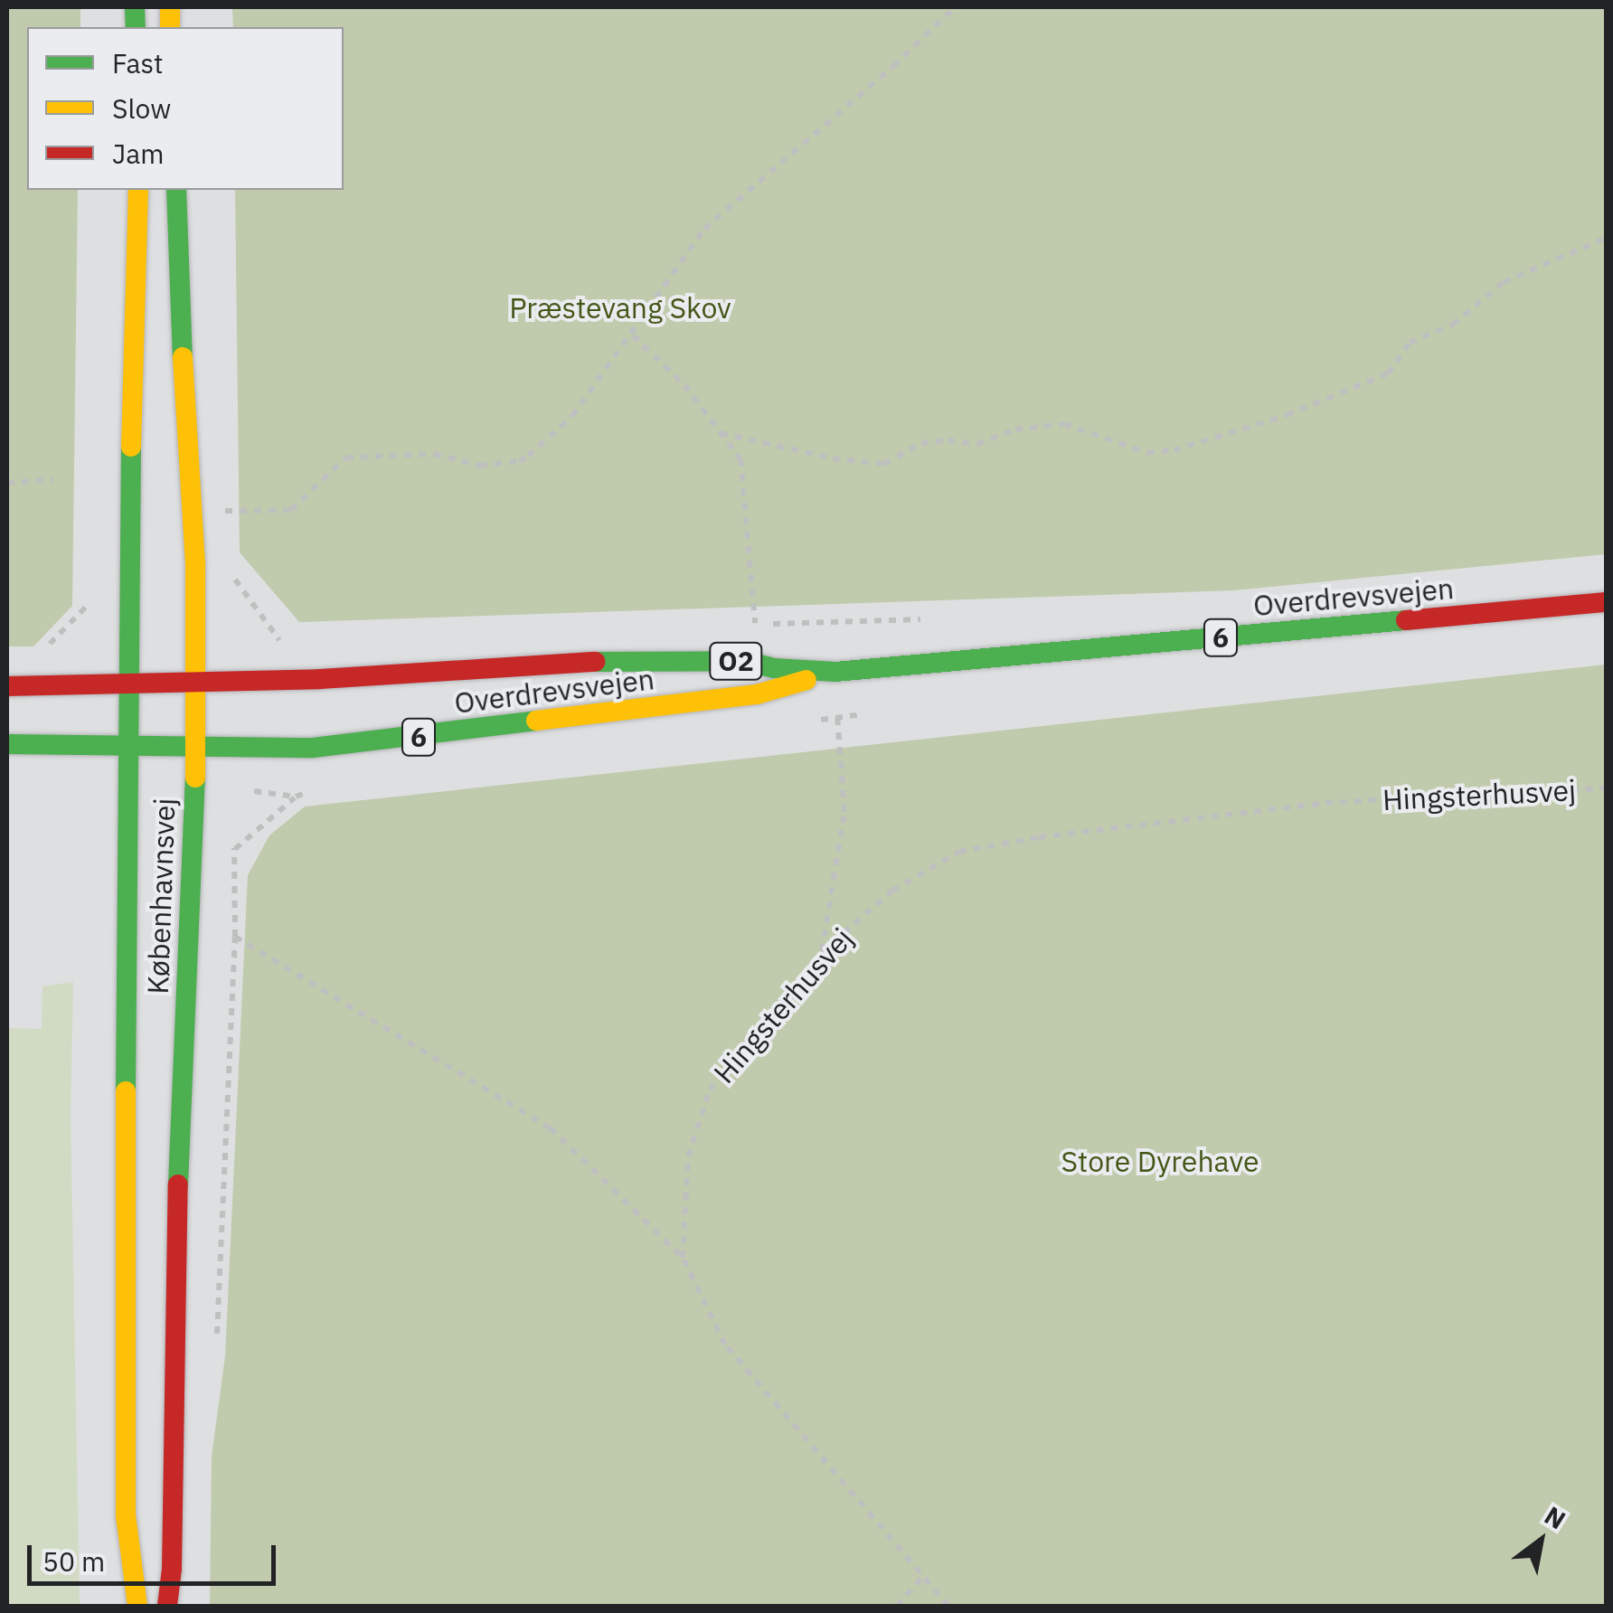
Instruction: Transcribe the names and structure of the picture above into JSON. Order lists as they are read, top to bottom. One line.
{"streets":{"main road":["Overdrevsvejen","6","O2","Københavnsvej"],"path":["Hingsterhusvej"]},"crossings":[["Overdrevsvejen","Københavnsvej"]],"parks":["Præstevang Skov","Store Dyrehave"],"legend":["Fast","Slow","Jam"],"scale_bar":"50 m","north":"top right"}
